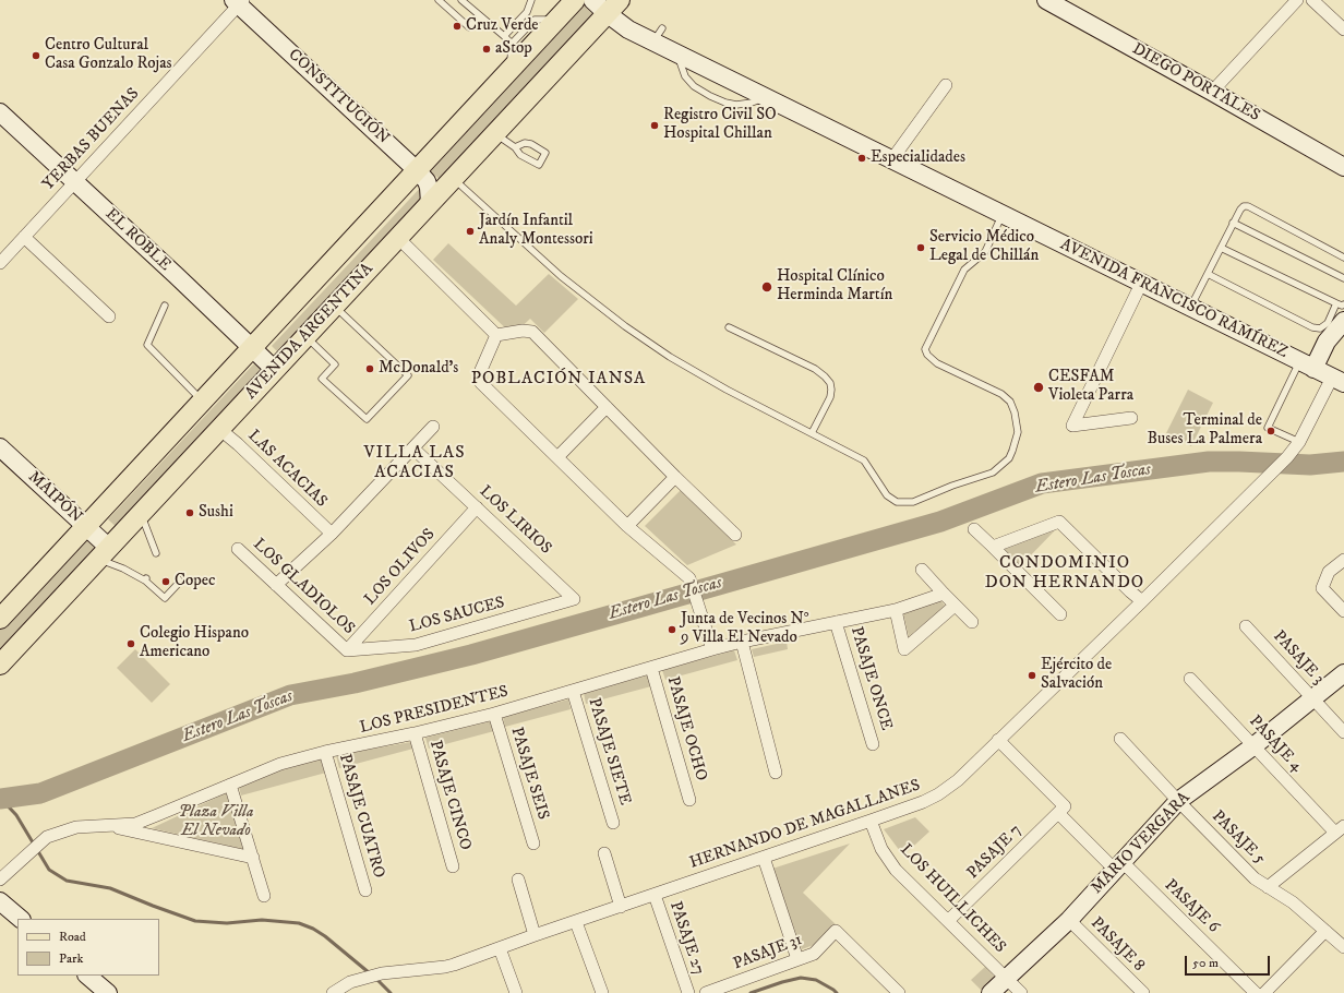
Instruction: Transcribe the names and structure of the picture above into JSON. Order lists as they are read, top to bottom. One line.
{"streets":{"main road":["DIEGO PORTALES","CONSTITUCIÓN","EL ROBLE","AVENIDA FRANCISCO RAMÍREZ","AVENIDA ARGENTINA","MAIPÓN","MARIO VERGARA"],"street":["YERBAS BUENAS","LAS ACACIAS","LOS LIRIOS","LOS OLIVOS","LOS GLADIOLOS","LOS SAUCES","PASAJE 3","PASAJE ONCE","LOS PRESIDENTES","PASAJE OCHO","PASAJE 4","PASAJE SIETE","PASAJE SEIS","PASAJE CINCO","PASAJE CUATRO","HERNANDO DE MAGALLANES","PASAJE 5","PASAJE 7","LOS HUILLICHES","PASAJE 6","PASAJE 27","PASAJE 8","PASAJE 31"]},"crossings":[["CONSTITUCIÓN","YERBAS BUENAS"],["CONSTITUCIÓN","AVENIDA ARGENTINA"],["YERBAS BUENAS","EL ROBLE"],["EL ROBLE","AVENIDA ARGENTINA"],["AVENIDA FRANCISCO RAMÍREZ","AVENIDA ARGENTINA"],["AVENIDA FRANCISCO RAMÍREZ","HERNANDO DE MAGALLANES"],["AVENIDA ARGENTINA","LAS ACACIAS"],["AVENIDA ARGENTINA","MAIPÓN"],["LOS LIRIOS","LOS OLIVOS"],["LOS LIRIOS","LOS SAUCES"],["LOS OLIVOS","LOS GLADIOLOS"],["LOS OLIVOS","LOS SAUCES"],["LOS GLADIOLOS","LOS SAUCES"],["PASAJE 3","MARIO VERGARA"],["PASAJE ONCE","LOS PRESIDENTES"],["LOS PRESIDENTES","PASAJE OCHO"],["LOS PRESIDENTES","PASAJE SIETE"],["LOS PRESIDENTES","PASAJE SEIS"],["LOS PRESIDENTES","PASAJE CINCO"],["LOS PRESIDENTES","PASAJE CUATRO"],["PASAJE 4","MARIO VERGARA"],["HERNANDO DE MAGALLANES","LOS HUILLICHES"],["HERNANDO DE MAGALLANES","PASAJE 6"],["HERNANDO DE MAGALLANES","PASAJE 27"],["PASAJE 5","MARIO VERGARA"],["MARIO VERGARA","LOS HUILLICHES"],["MARIO VERGARA","PASAJE 6"],["MARIO VERGARA","PASAJE 8"],["PASAJE 7","LOS HUILLICHES"],["PASAJE 7","PASAJE 6"]],"districts":["POBLACIÓN IANSA","VILLA LAS ACACIAS","CONDOMINIO DON HERNANDO"],"water":["Estero Las Toscas"],"parks":["Plaza Villa El Nevado"],"places":["Cruz Verde","aStop","Centro Cultural Casa Gonzalo Rojas","Registro Civil SO Hospital Chillan","Especialidades","Jardín Infantil Analy Montessori","Servicio Médico Legal de Chillán","Hospital Clínico Herminda Martín","McDonald's","CESFAM Violeta Parra","Terminal de Buses La Palmera","Sushi","Copec","Junta de Vecinos N° 9 Villa El Nevado","Colegio Hispano Americano","Ejército de Salvación"],"legend":["Road","Park"],"scale_bar":"50 m"}
